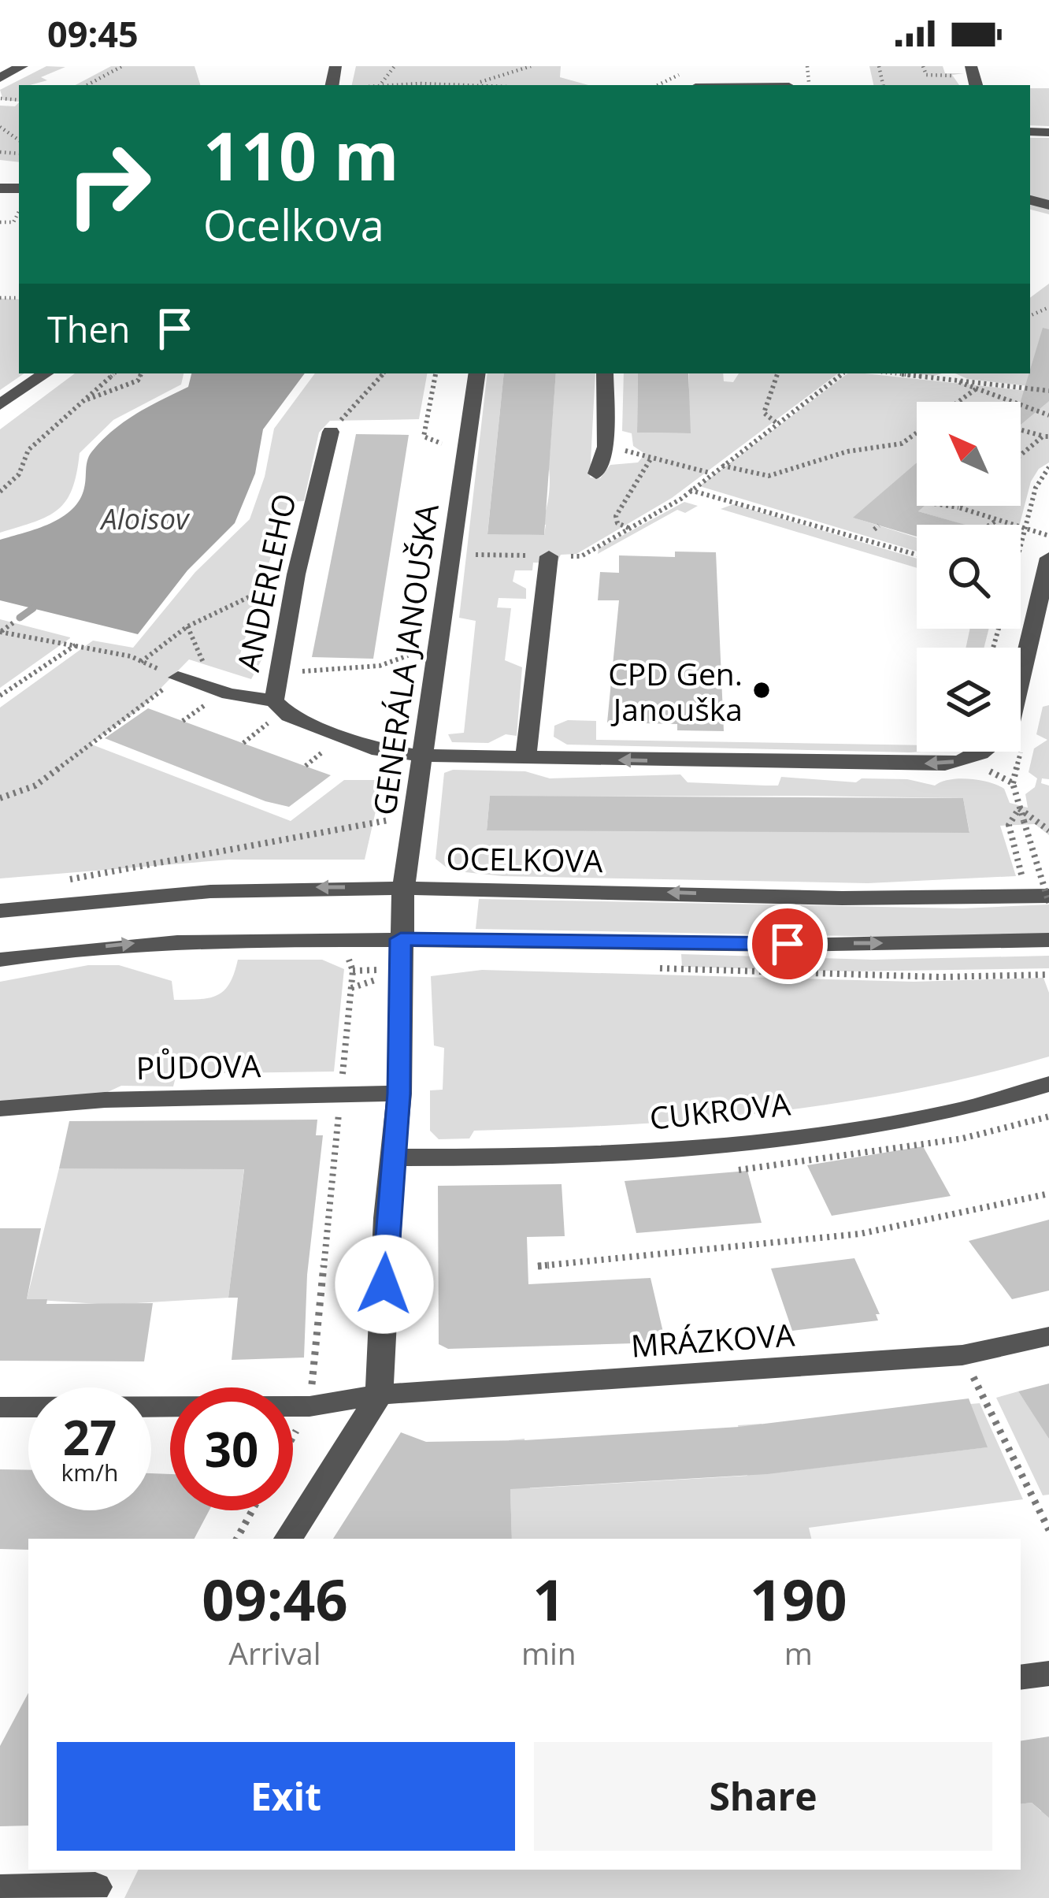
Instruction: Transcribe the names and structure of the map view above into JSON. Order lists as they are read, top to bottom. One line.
{"streets":{"street":["ANDERLEHO","GENERÁLA JANOUŠKA","OCELKOVA","PŮDOVA","CUKROVA","MRÁZKOVA"]},"crossings":[["ANDERLEHO","GENERÁLA JANOUŠKA"],["GENERÁLA JANOUŠKA","OCELKOVA"],["GENERÁLA JANOUŠKA","PŮDOVA"],["GENERÁLA JANOUŠKA","CUKROVA"],["GENERÁLA JANOUŠKA","MRÁZKOVA"]],"water":["Aloisov"],"places":["CPD Gen. Janouška"],"north":"top left","page":{"status":"09:45","turn":["110 m","Ocelkova"],"then":"Then","speed":"27 km/h","limit":"30","eta":["09:46","Arrival","1","min","190","m"],"buttons":["Exit","Share"]}}
